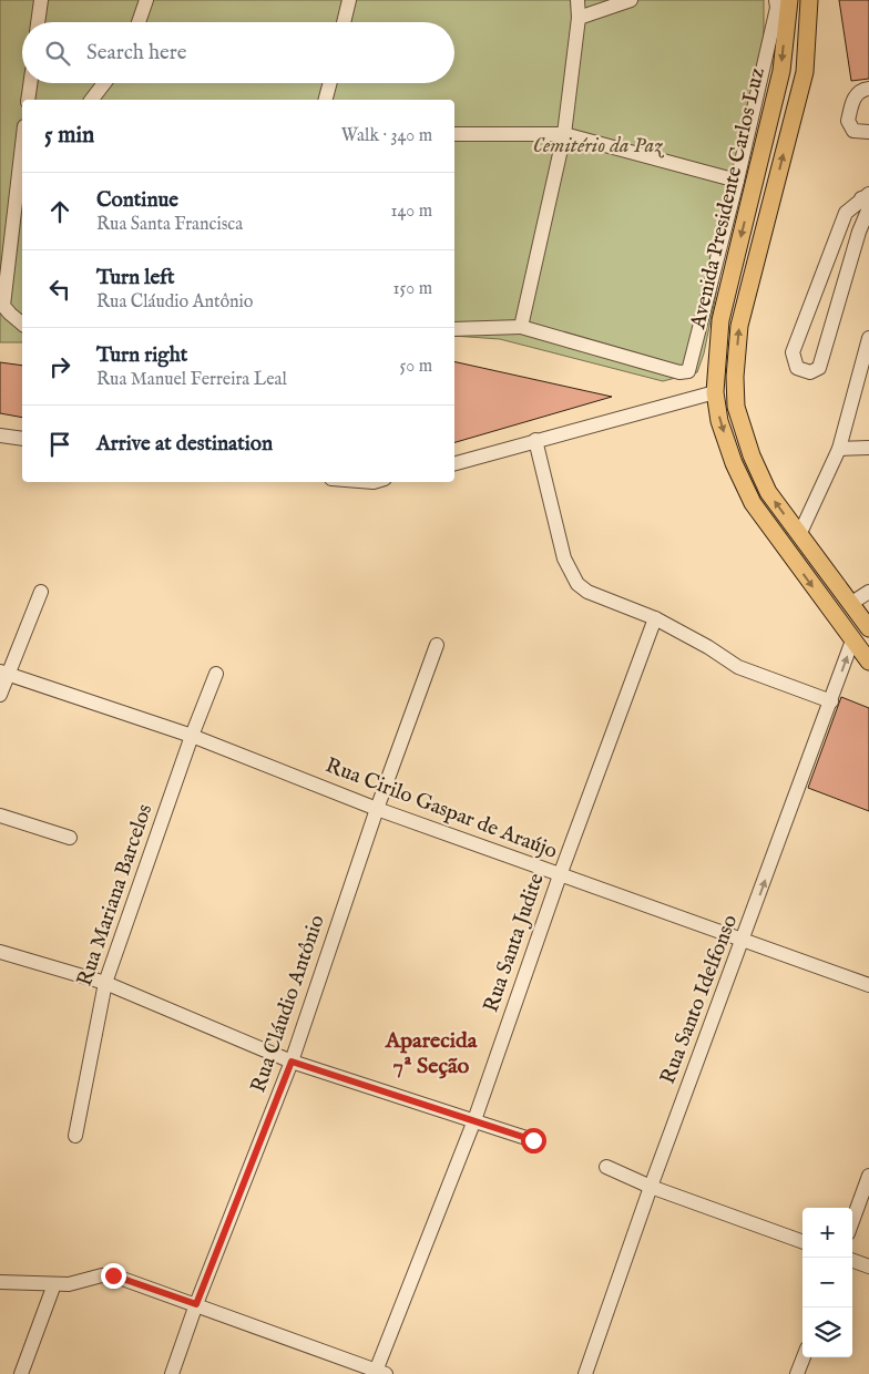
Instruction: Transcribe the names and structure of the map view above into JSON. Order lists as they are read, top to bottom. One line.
{"streets":{"main road":["Avenida Presidente Carlos Luz"],"street":["Rua Cirilo Gaspar de Araújo","Rua Mariana Barcelos","Rua Santa Judite","Rua Santo Idelfonso","Rua Cláudio Antônio"]},"crossings":[["Avenida Presidente Carlos Luz","Rua Santo Idelfonso"],["Rua Cirilo Gaspar de Araújo","Rua Mariana Barcelos"],["Rua Cirilo Gaspar de Araújo","Rua Santa Judite"],["Rua Cirilo Gaspar de Araújo","Rua Santo Idelfonso"],["Rua Cirilo Gaspar de Araújo","Rua Cláudio Antônio"]],"one_way":["Rua Santo Idelfonso"],"districts":["Aparecida 7ª Seção"],"parks":["Cemitério da Paz"],"page":{"search":"Search here","heading":["5 min","Walk · 340 m"],"list":[["Continue","Rua Santa Francisca","140 m"],["Turn left","Rua Cláudio Antônio","150 m"],["Turn right","Rua Manuel Ferreira Leal","50 m"],"Arrive at destination"],"map_buttons":["+","−"]}}
